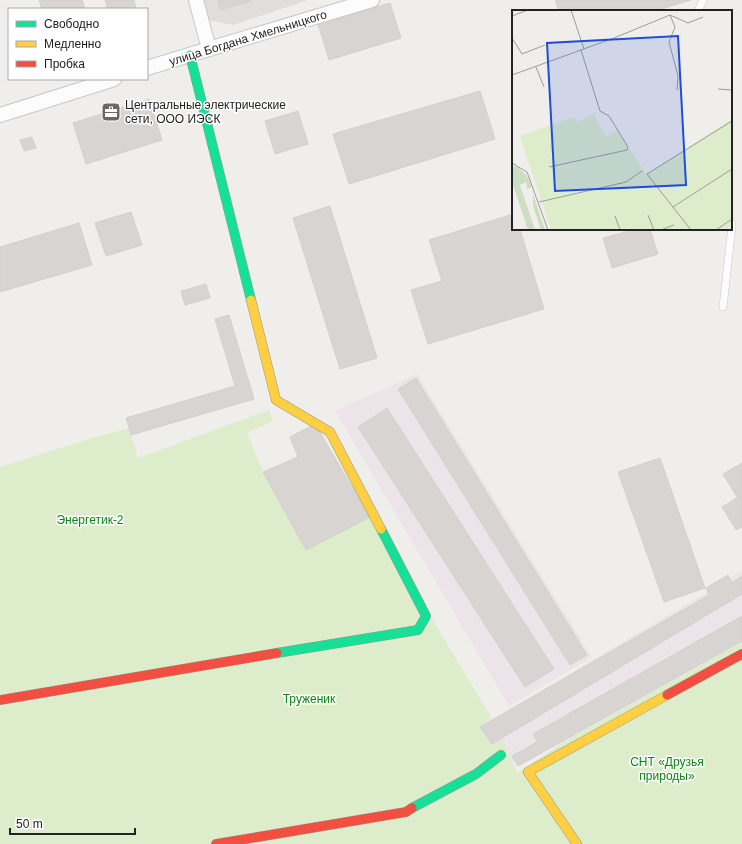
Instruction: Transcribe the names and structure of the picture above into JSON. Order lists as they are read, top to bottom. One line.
{"streets":{"street":["улица Богдана Хмельницкого"]},"parks":["Энергетик-2","Труженик","СНТ «Друзья природы»"],"places":{"office":["Центральные электрические сети, ООО ИЭСК"]},"legend":["Свободно","Медленно","Пробка"],"scale_bar":"50 m"}
